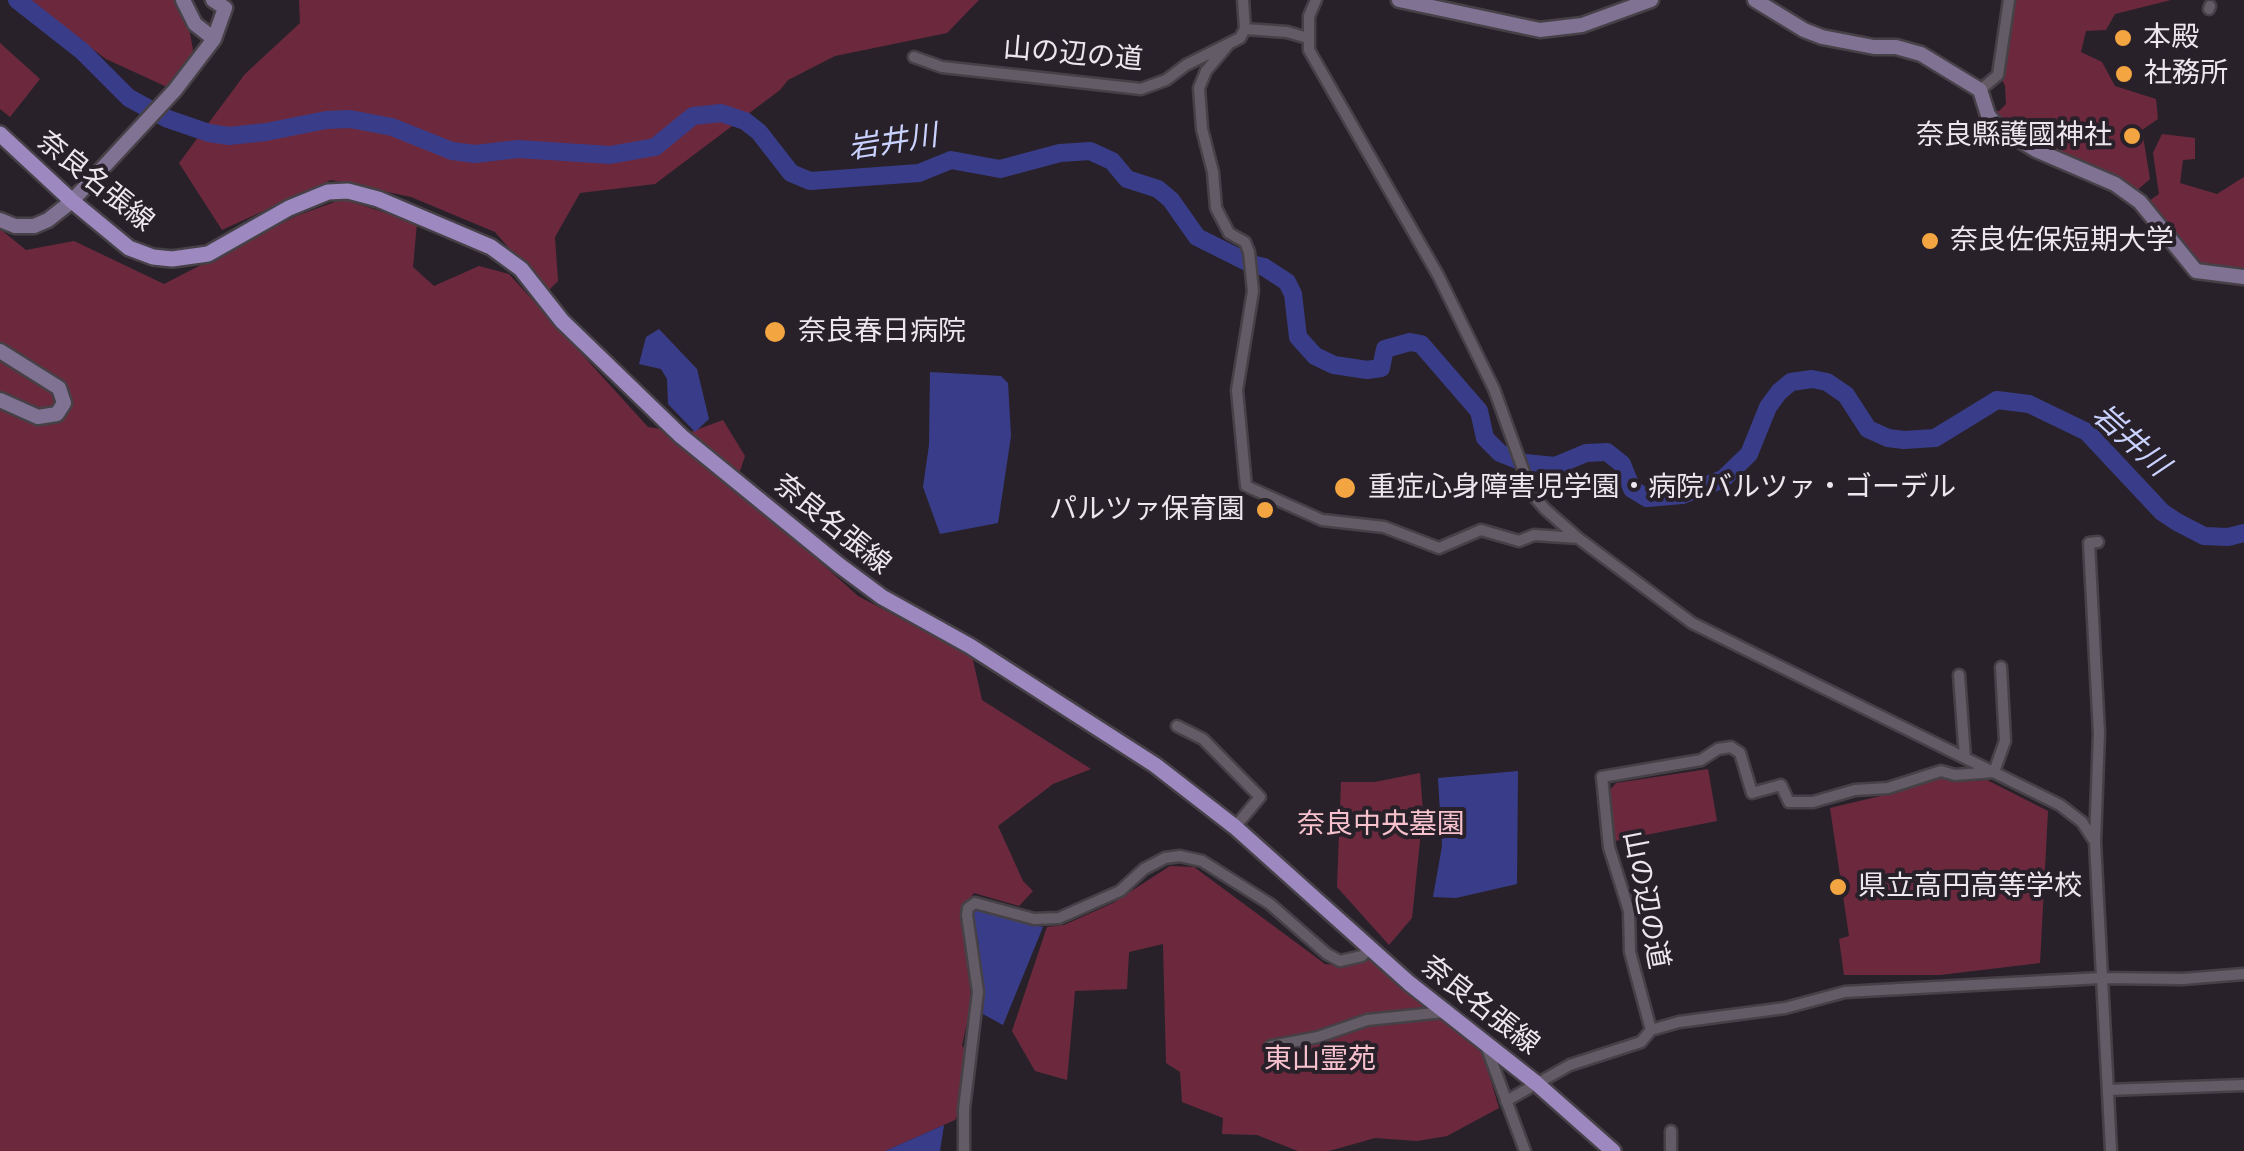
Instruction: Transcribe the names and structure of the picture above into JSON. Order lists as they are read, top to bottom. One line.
{"streets":{"main road":["奈良名張線"],"street":["山の辺の道"]},"water":["岩井川"],"parks":["奈良中央墓園","東山霊苑"],"places":["本殿","社務所","奈良縣護國神社","奈良佐保短期大学","奈良春日病院","重症心身障害児学園・病院バルツァ・ゴーデル","パルツァ保育園","県立高円高等学校"]}
